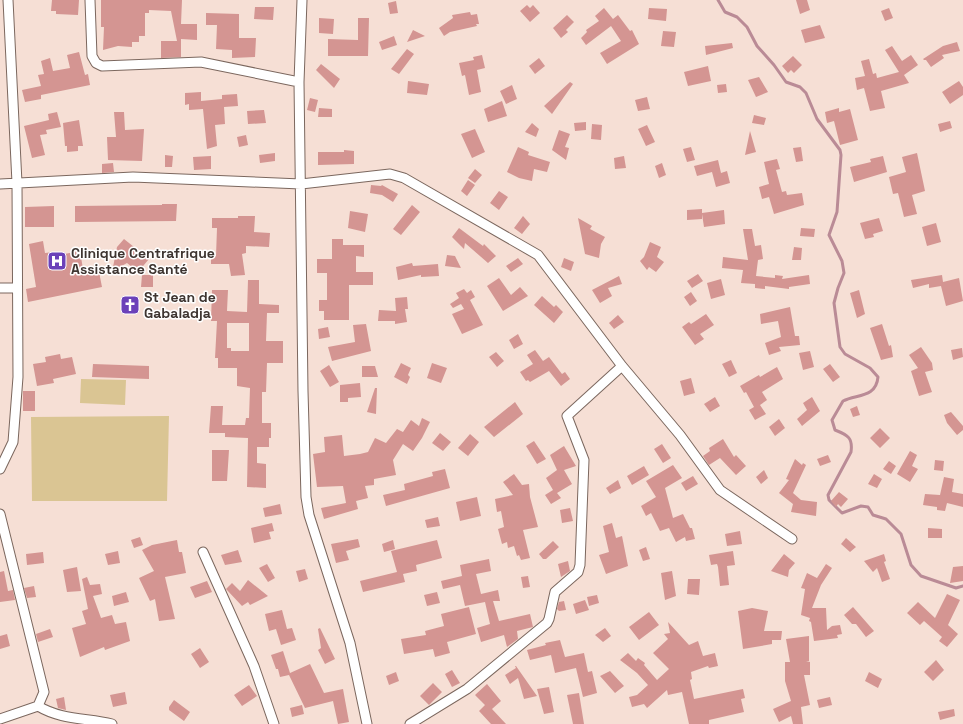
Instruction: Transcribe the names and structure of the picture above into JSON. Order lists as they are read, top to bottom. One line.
{"places":{"hospital":["Clinique Centrafrique Assistance Santé"],"church":["St Jean de Gabaladja"]}}
